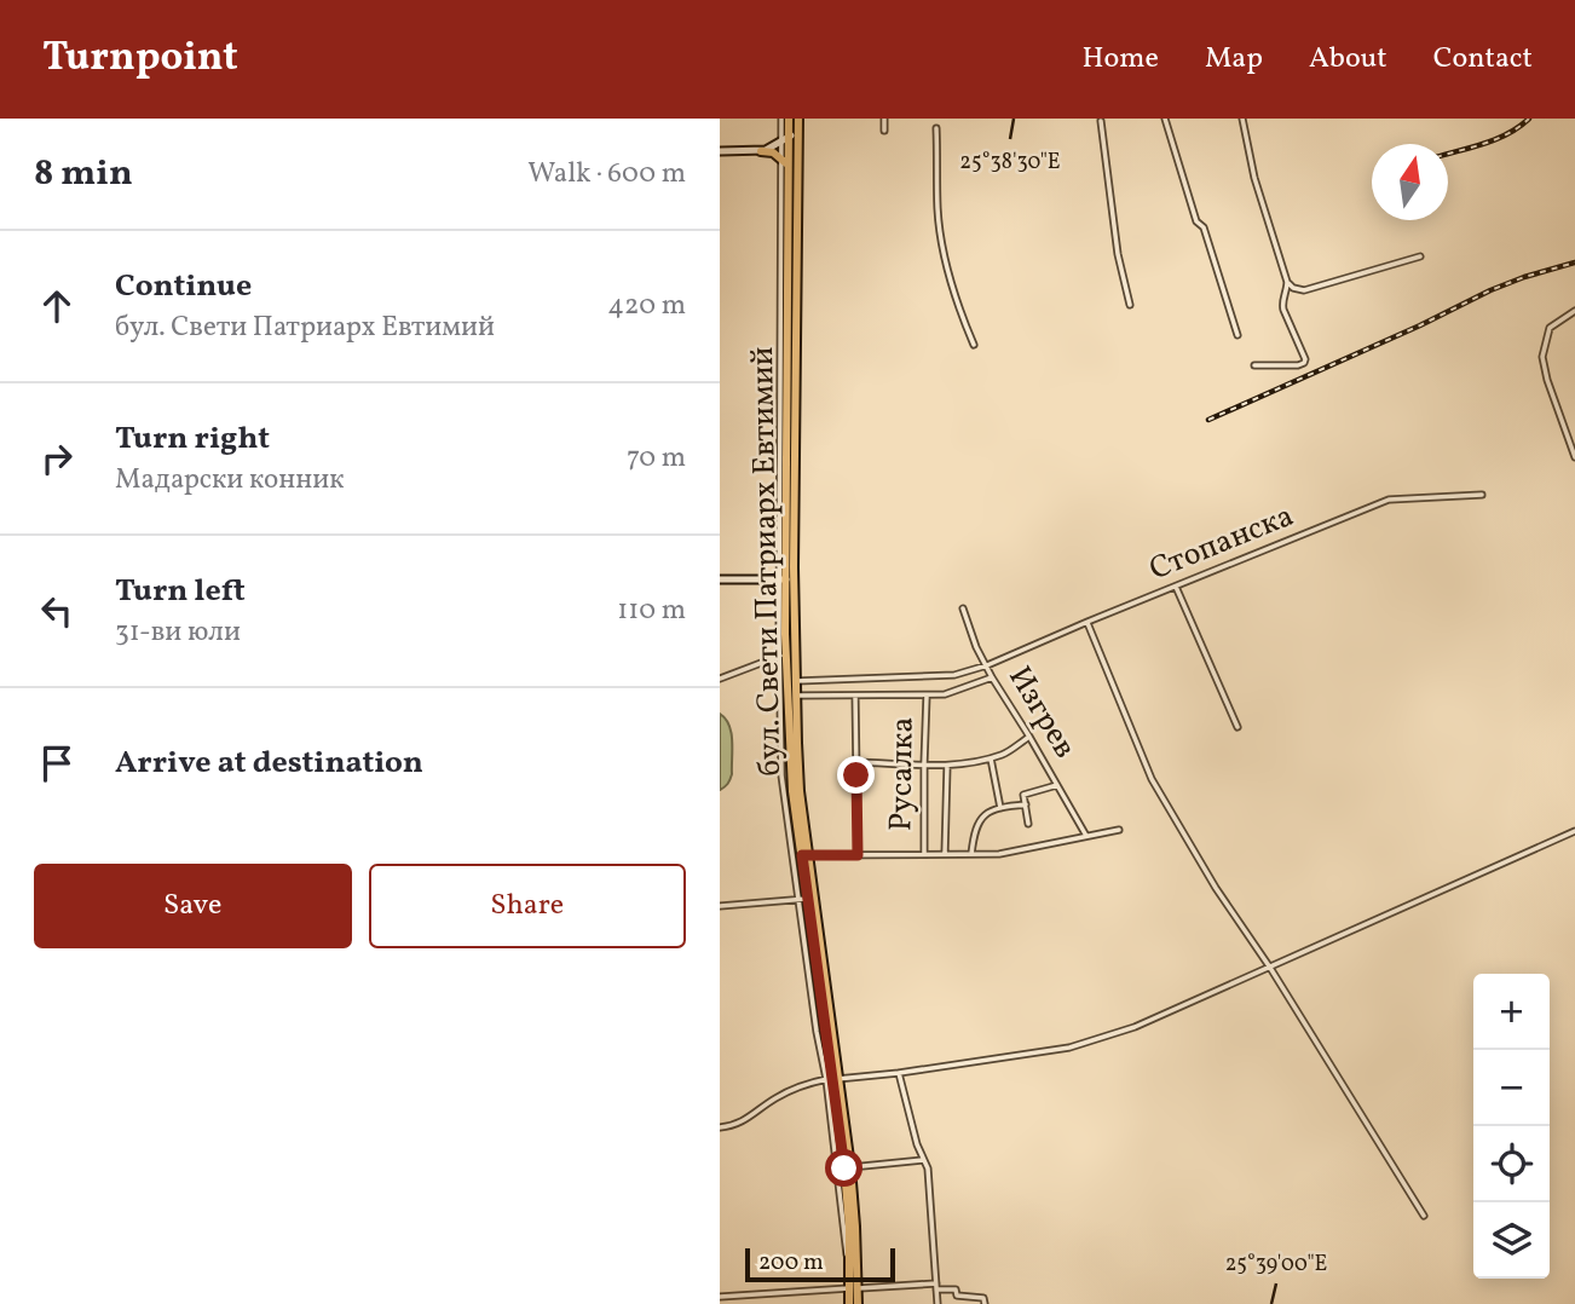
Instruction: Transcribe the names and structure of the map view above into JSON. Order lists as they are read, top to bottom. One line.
{"streets":{"main road":["бул. Свети Патриарх Евтимий"],"street":["Стопанска","Изгрев","Русалка"]},"crossings":[["Стопанска","бул. Свети Патриарх Евтимий"],["Стопанска","Изгрев"]],"scale_bar":"200 m","north":"top","page":{"header":"Turnpoint","nav":["Home","Map","About","Contact"],"heading":["8 min","Walk · 600 m"],"list":[["Continue","бул. Свети Патриарх Евтимий","420 m"],["Turn right","Мадарски конник","70 m"],["Turn left","31-ви юли","110 m"],"Arrive at destination"],"buttons":["Save","Share"],"map_buttons":["+","−"],"scale":"200 m"},"coordinates":["25°38'30\"E","25°39'00\"E"]}
